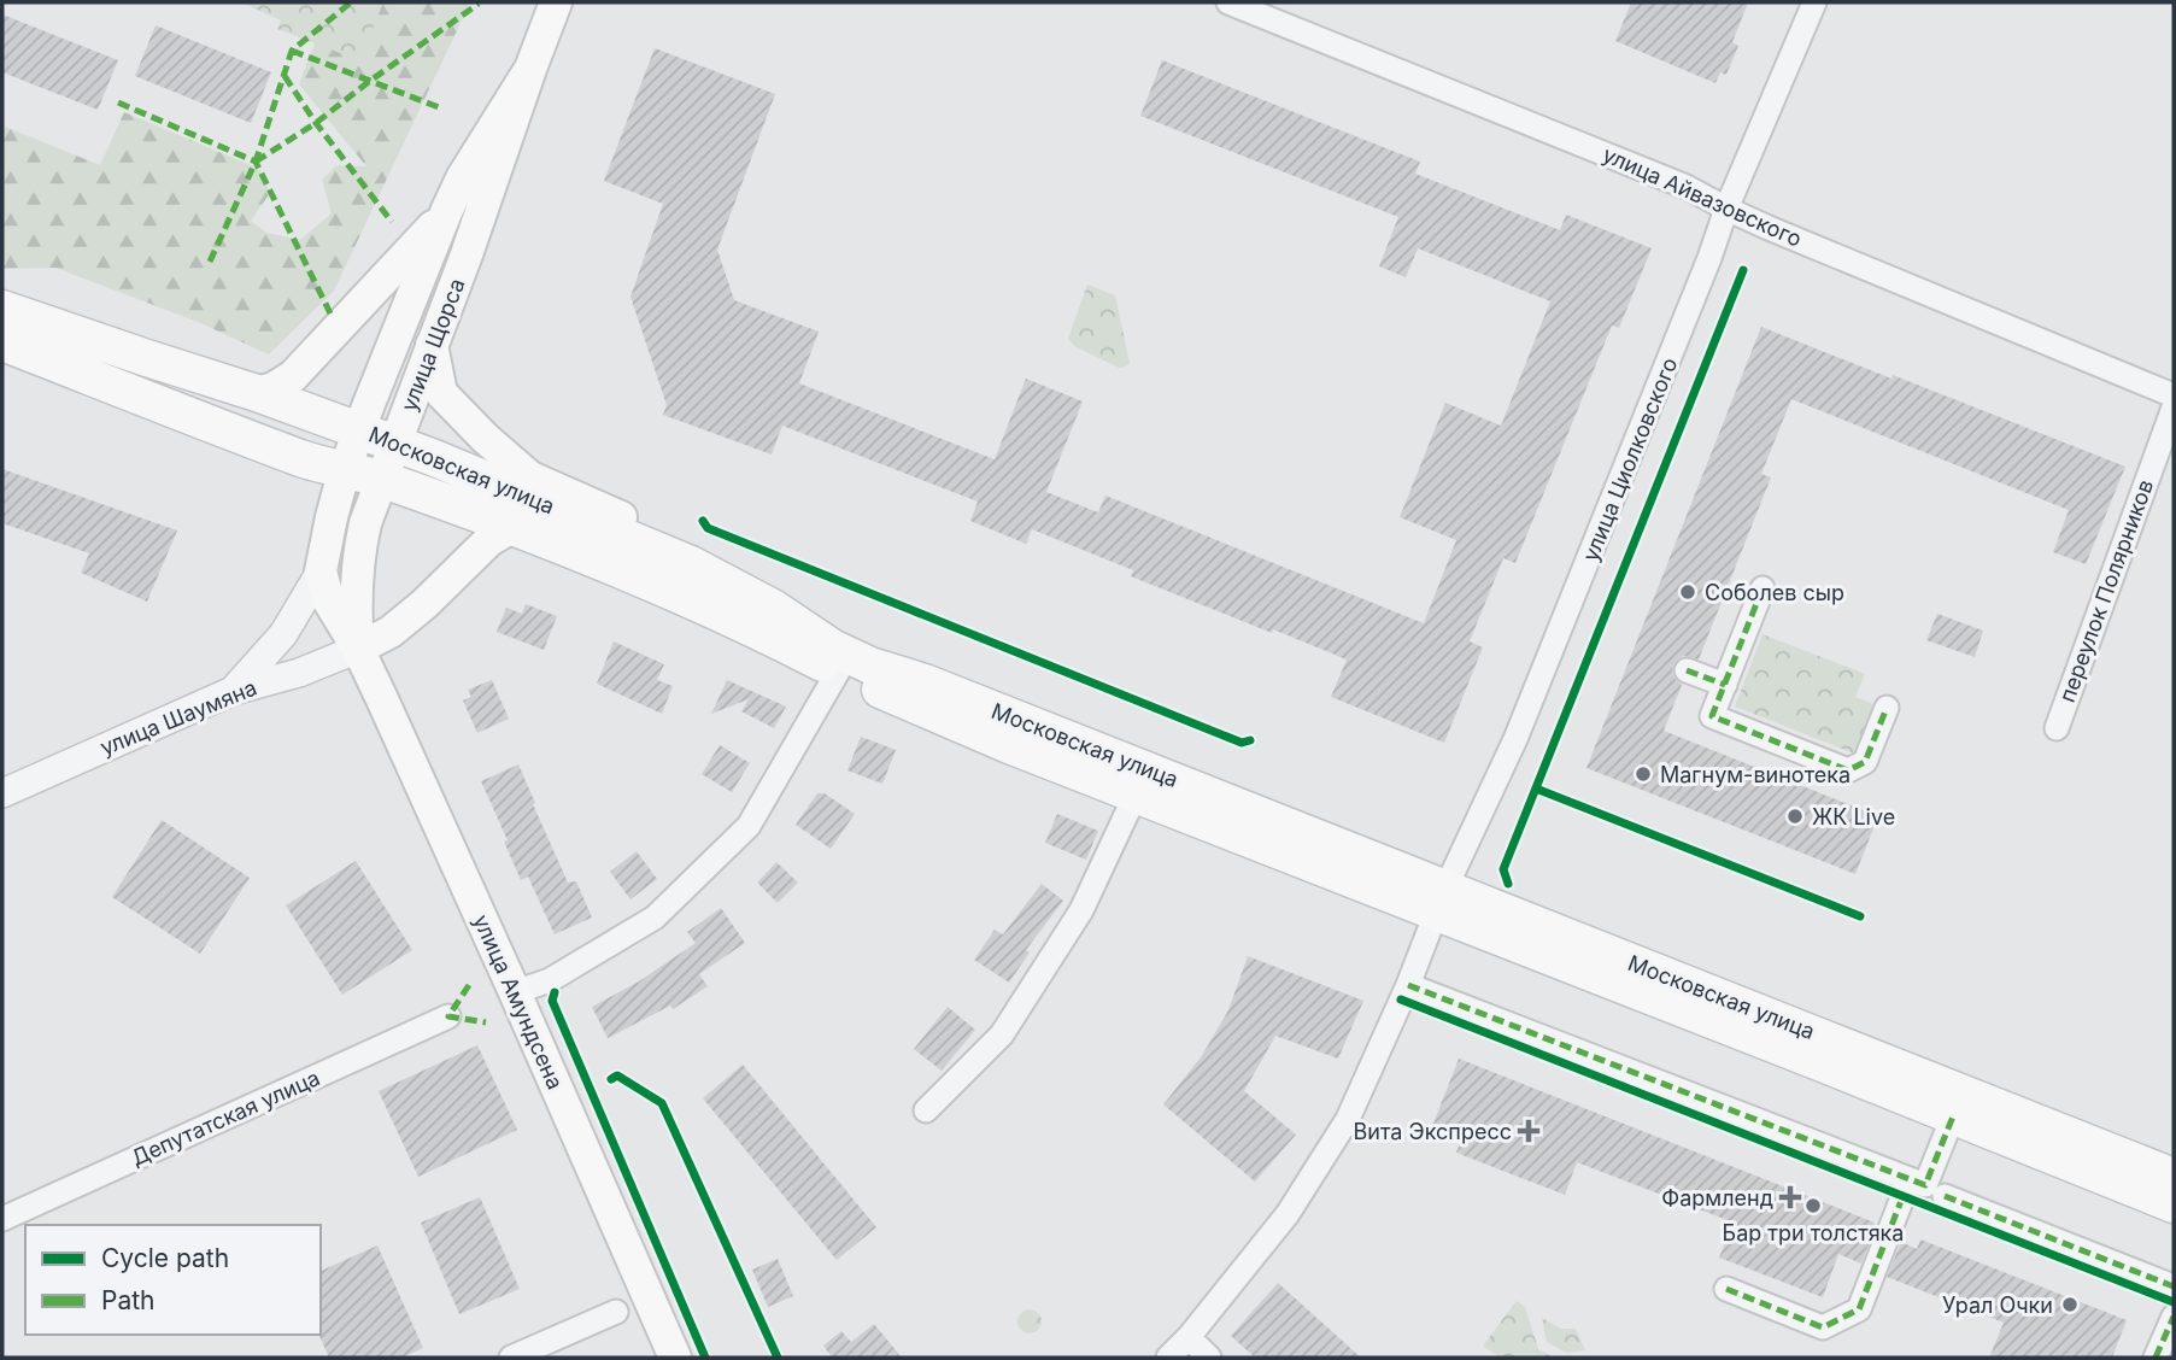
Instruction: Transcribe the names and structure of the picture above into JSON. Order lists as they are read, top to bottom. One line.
{"streets":{"main road":["улица Щорса","Московская улица","улица Амундсена"],"street":["улица Айвазовского","улица Циолковского","переулок Полярников","улица Шаумяна","Депутатская улица"]},"crossings":[["улица Айвазовского","улица Циолковского"],["улица Щорса","Московская улица"],["улица Щорса","улица Шаумяна"],["улица Щорса","улица Амундсена"],["улица Циолковского","Московская улица"],["улица Шаумяна","улица Амундсена"]],"places":{"other":["Соболев сыр","Магнум-винотека","ЖК Live","Бар три толстяка","Урал Очки"],"health":["Вита Экспресс","Фармленд"]},"legend":["Cycle path","Path"]}
